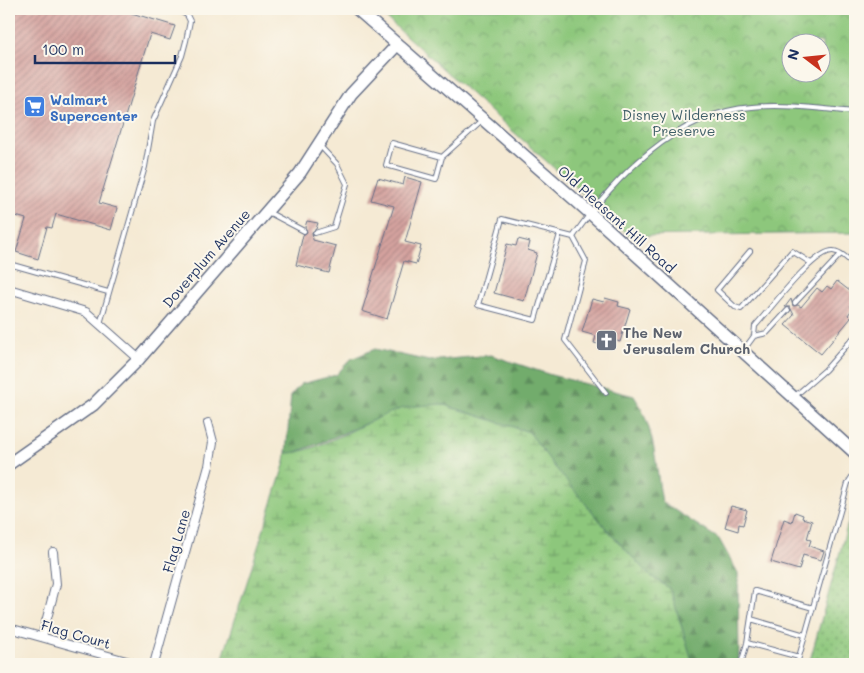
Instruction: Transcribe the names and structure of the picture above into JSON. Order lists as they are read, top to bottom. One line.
{"streets":{"street":["Old Pleasant Hill Road","Doverplum Avenue","Flag Lane","Flag Court"]},"crossings":[["Old Pleasant Hill Road","Doverplum Avenue"]],"parks":["Disney Wilderness Preserve"],"places":{"supermarket":["Walmart Supercenter"],"church":["The New Jerusalem Church"]},"scale_bar":"100 m","north":"left"}
